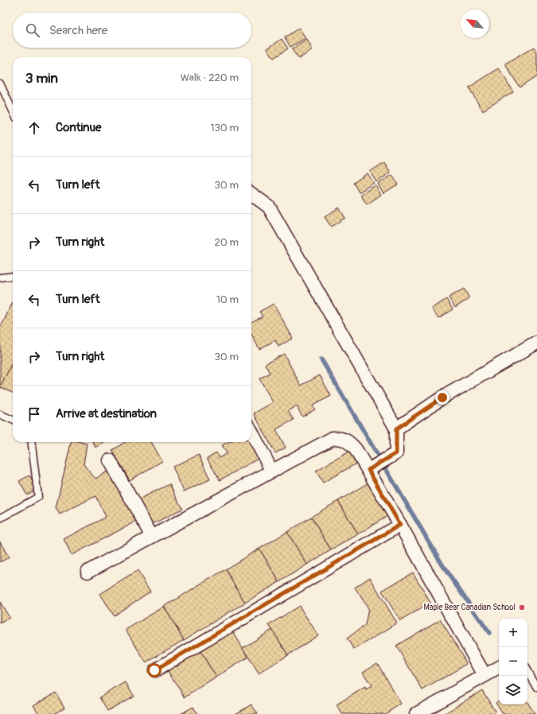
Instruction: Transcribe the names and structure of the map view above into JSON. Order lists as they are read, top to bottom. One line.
{"places":["Maple Bear Canadian School"],"north":"top left","page":{"search":"Search here","heading":["3 min","Walk · 220 m"],"list":[["Continue","130 m"],["Turn left","30 m"],["Turn right","20 m"],["Turn left","10 m"],["Turn right","30 m"],"Arrive at destination"],"map_buttons":["+","−"]}}
